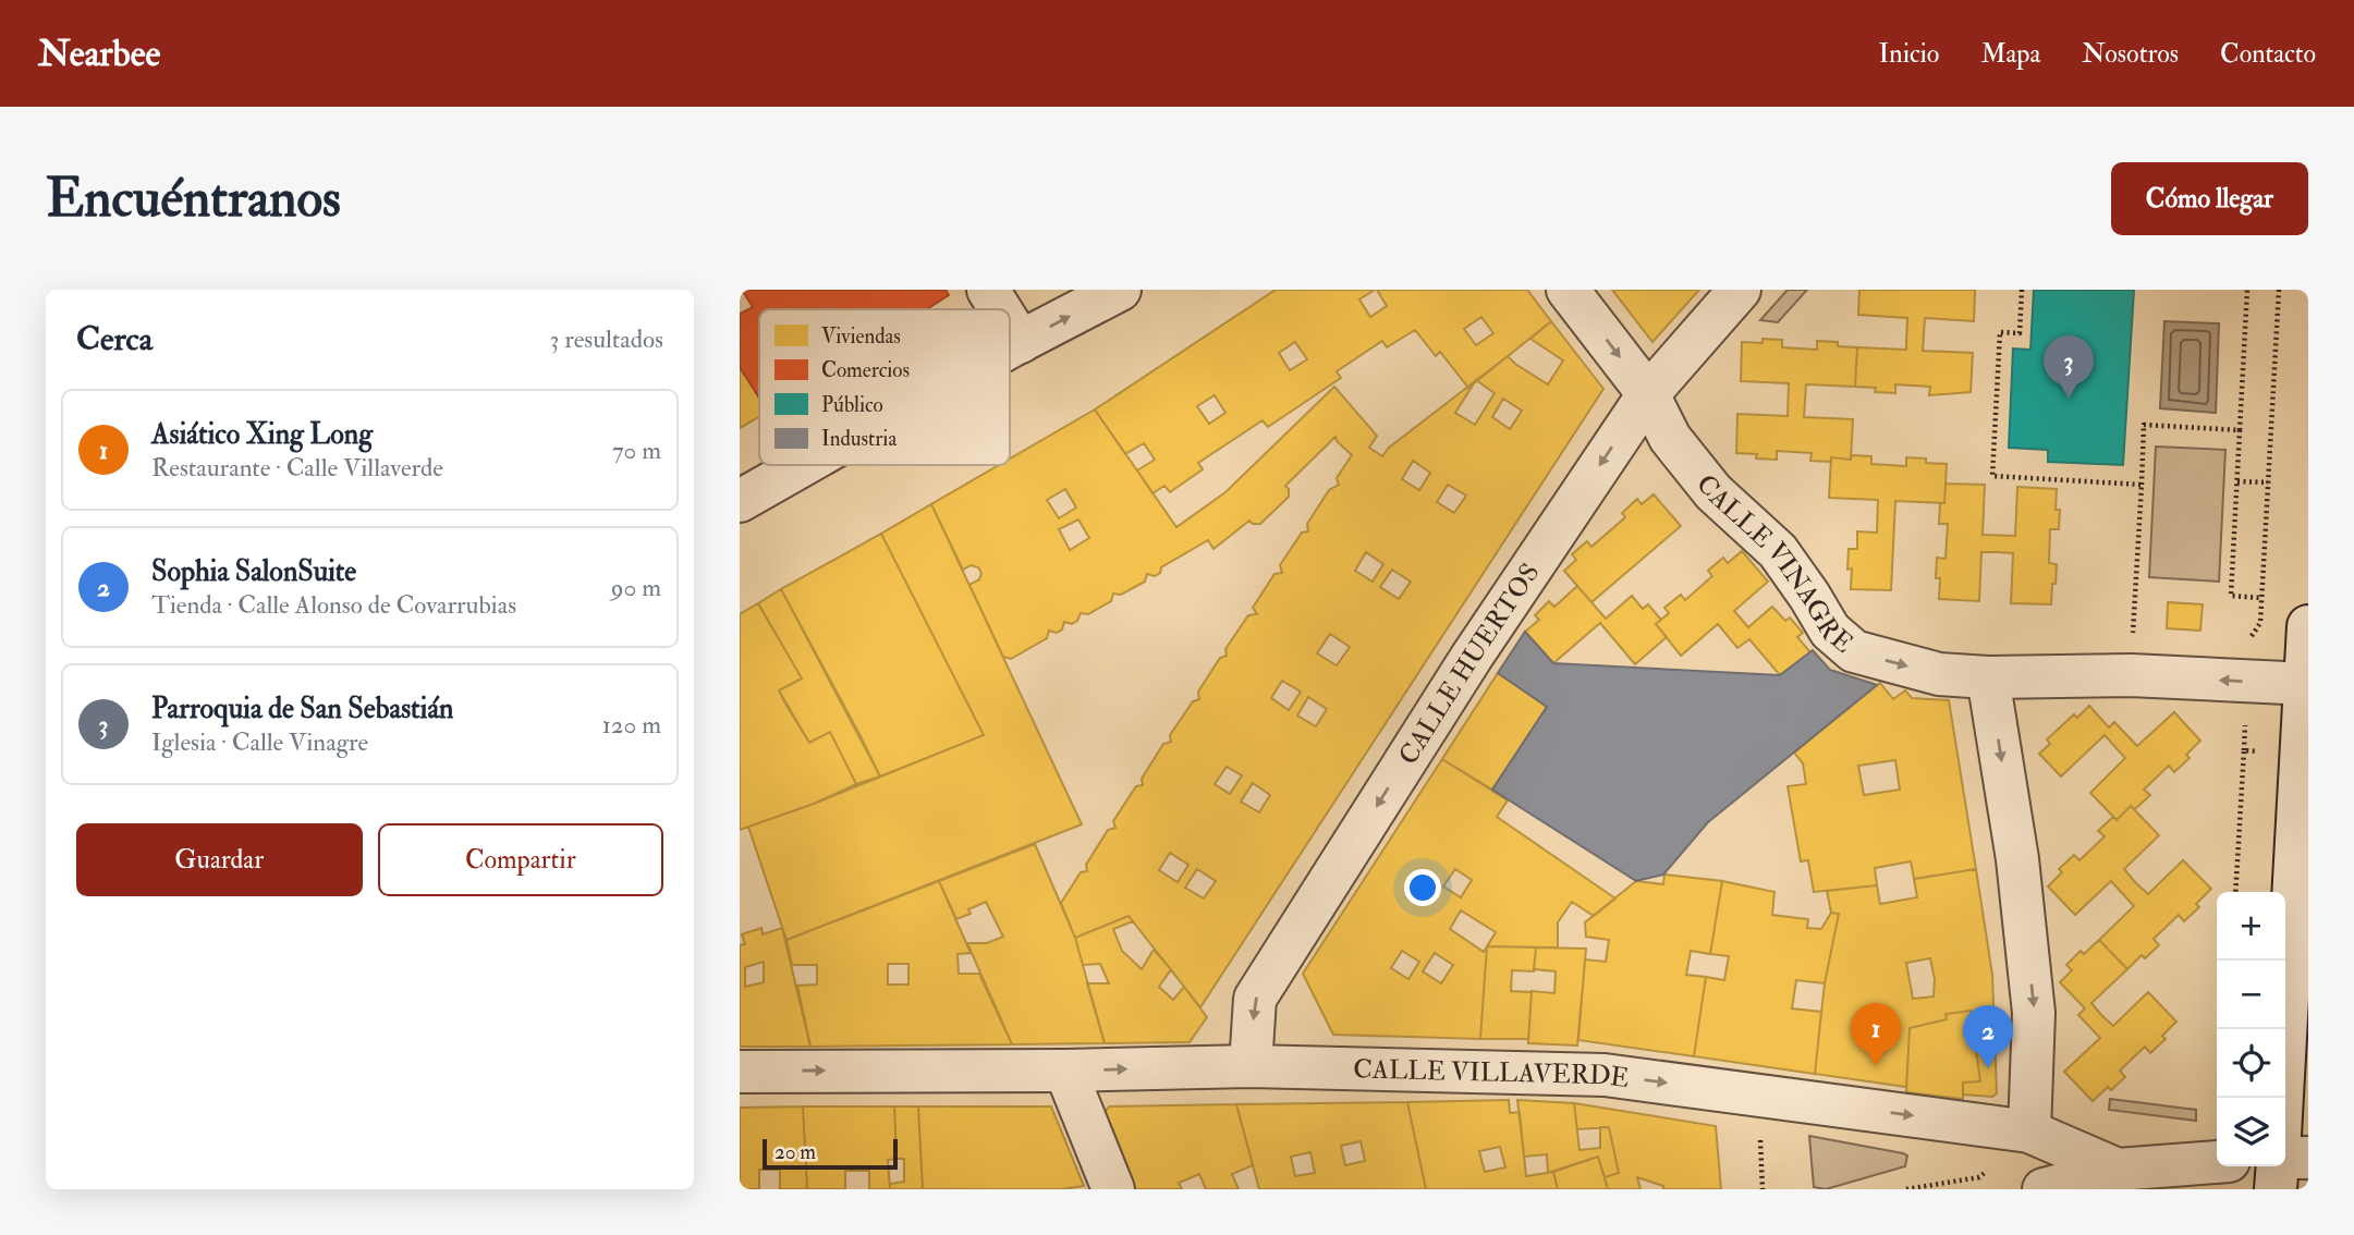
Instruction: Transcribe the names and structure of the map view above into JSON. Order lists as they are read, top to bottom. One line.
{"streets":{"street":["CALLE VINAGRE","CALLE HUERTOS","CALLE VILLAVERDE"]},"crossings":[["CALLE VINAGRE","CALLE HUERTOS"],["CALLE HUERTOS","CALLE VILLAVERDE"]],"one_way":["CALLE HUERTOS","CALLE VILLAVERDE"],"legend":["Viviendas","Comercios","Público","Industria"],"scale_bar":"20 m","page":{"header":"Nearbee","nav":["Inicio","Mapa","Nosotros","Contacto"],"buttons":["Cómo llegar",["Guardar","Compartir"]],"title":"Encuéntranos","heading":["Cerca","3 resultados"],"pins":["3","1","2"],"list":[{"mark":"1","name":"Asiático Xing Long","note":"Restaurante · Calle Villaverde","value":"70 m"},{"mark":"2","name":"Sophia SalonSuite","note":"Tienda · Calle Alonso de Covarrubias","value":"90 m"},{"mark":"3","name":"Parroquia de San Sebastián","note":"Iglesia · Calle Vinagre","value":"120 m"}],"map_buttons":["+","−"],"scale":"20 m"}}
